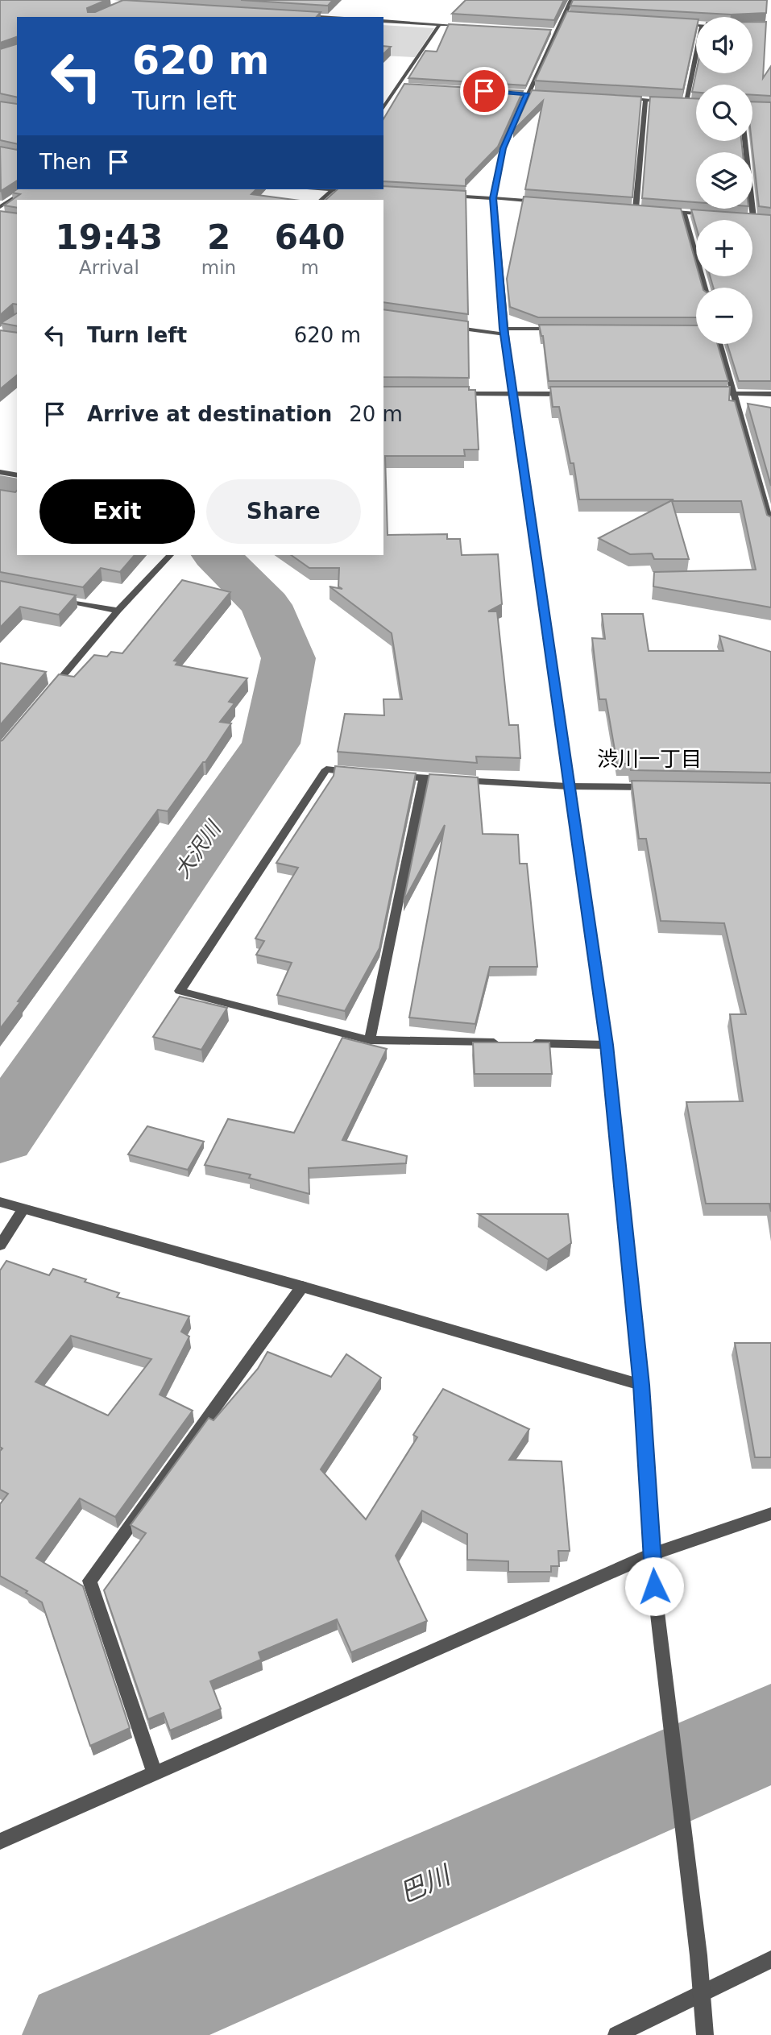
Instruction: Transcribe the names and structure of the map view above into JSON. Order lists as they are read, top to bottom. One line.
{"districts":["渋川一丁目"],"water":["大沢川","巴川"],"page":{"map_buttons":["+","−"],"turn":["620 m","Turn left"],"then":"Then","eta":["19:43","Arrival","2","min","640","m"],"list":[{"name":"Turn left","value":"620 m"},{"name":"Arrive at destination","value":"20 m"}],"buttons":["Exit","Share"]}}
